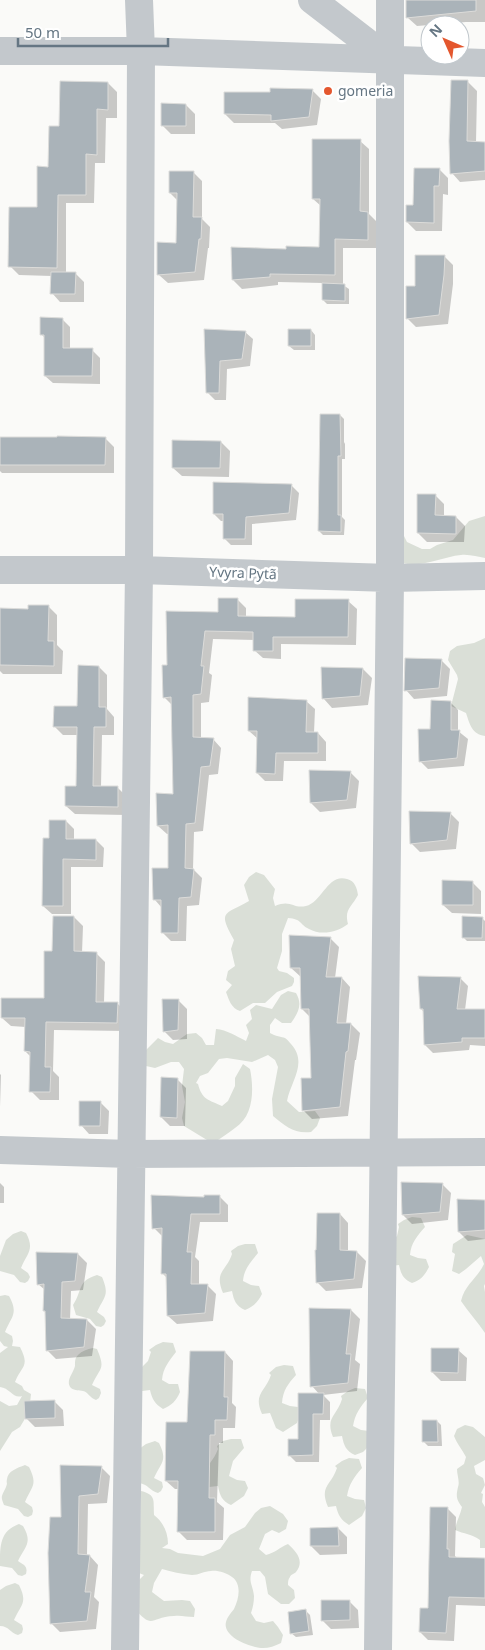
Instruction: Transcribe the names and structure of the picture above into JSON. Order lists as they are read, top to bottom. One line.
{"streets":{"street":["Yvyra Pytã"]},"places":["gomeria"],"scale_bar":"50 m","north":"top left"}
